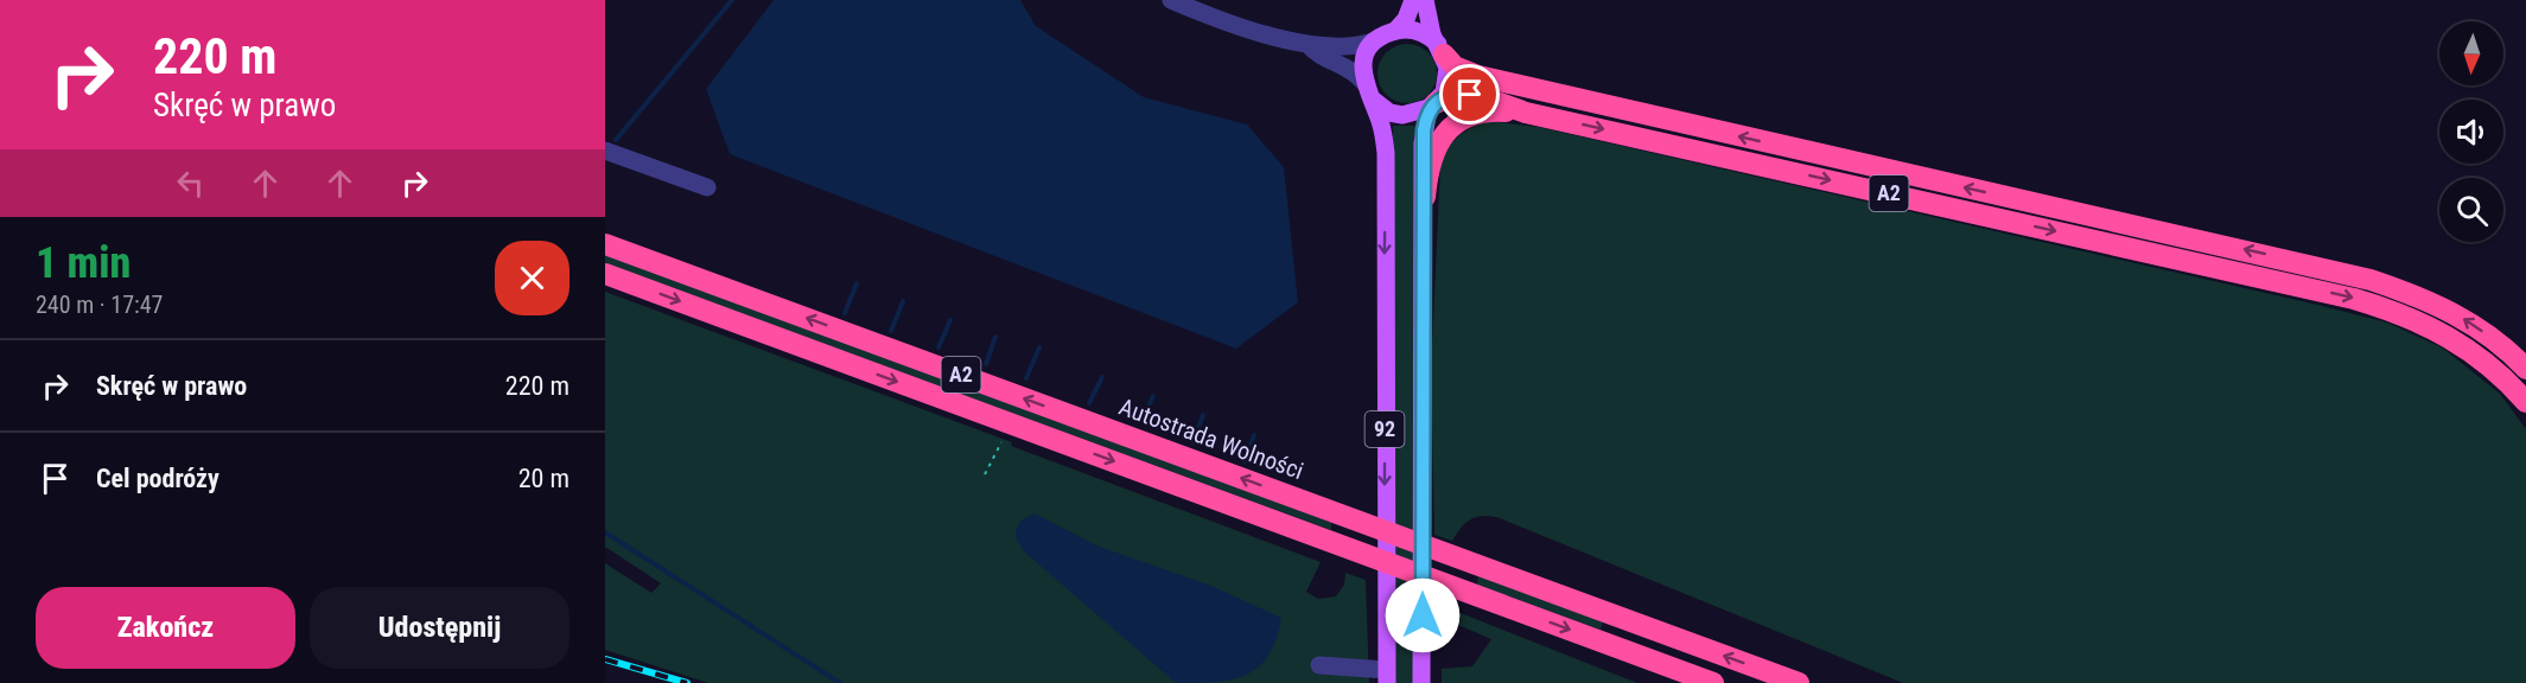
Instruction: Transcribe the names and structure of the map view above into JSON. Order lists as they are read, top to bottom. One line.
{"streets":{"highway":["A2","Autostrada Wolności"],"main road":["92"]},"crossings":[["A2","92"]],"north":"bottom","page":{"turn":["220 m","Skręć w prawo"],"heading":["1 min","240 m · 17:47"],"list":[{"name":"Skręć w prawo","value":"220 m"},{"name":"Cel podróży","value":"20 m"}],"buttons":["Zakończ","Udostępnij"]}}
